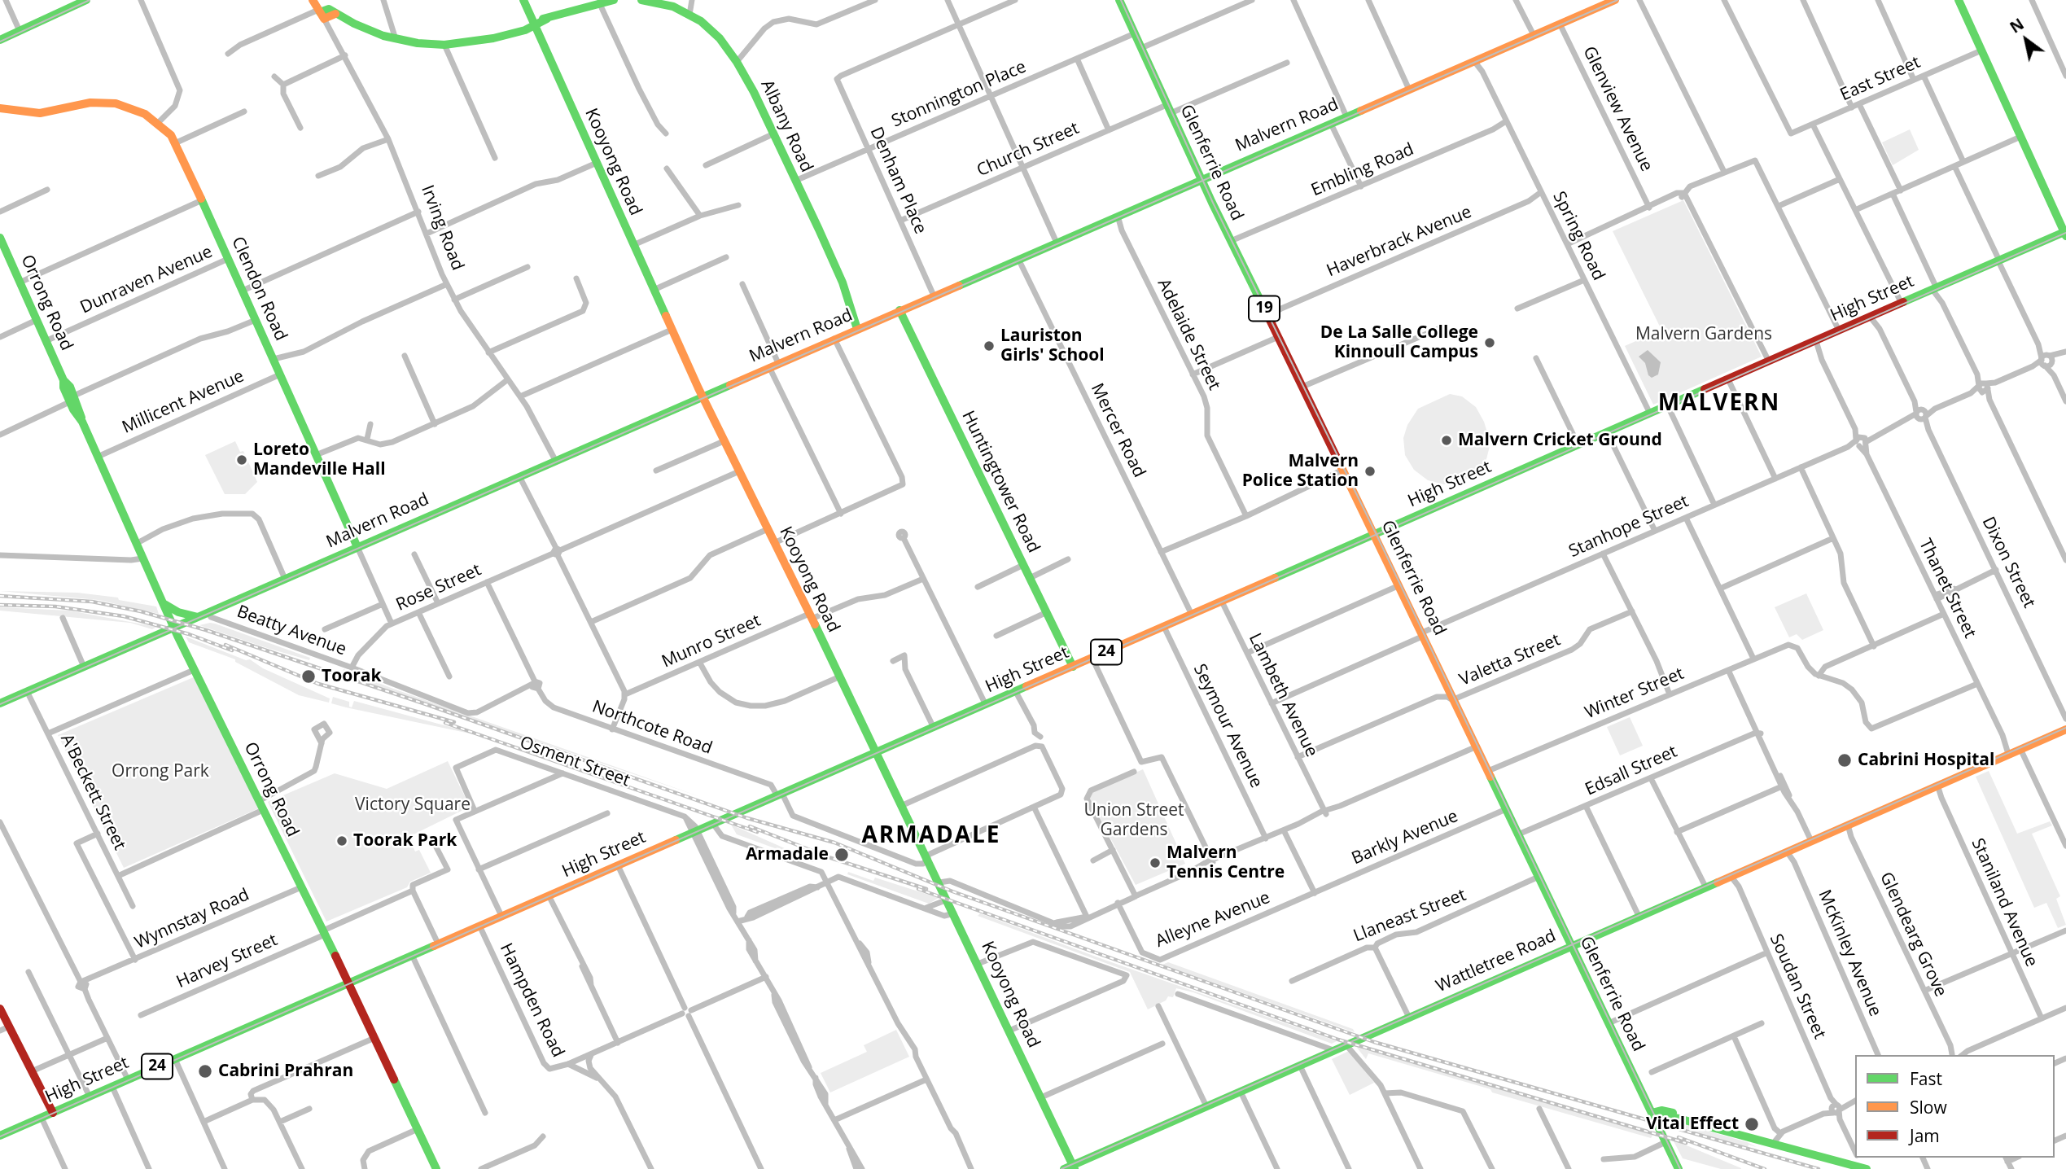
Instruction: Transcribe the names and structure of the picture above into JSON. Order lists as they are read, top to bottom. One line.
{"streets":{"main road":["Malvern Road","Albany Road","Kooyong Road","Glenferrie Road","Irving Road","Clendon Road","High Street","Orrong Road","19","Huntingtower Road","24","Wattletree Road"],"street":["East Street","Stonnington Place","Glenview Avenue","Church Street","Embling Road","Denham Place","Spring Road","Haverbrack Avenue","Dunraven Avenue","Adelaide Street","Millicent Avenue","Mercer Road","Stanhope Street","Dixon Street","Rose Street","Thanet Street","Beatty Avenue","Munro Street","Valetta Street","Winter Street","Lambeth Avenue","Seymour Avenue","Northcote Road","Osment Street","Edsall Street","A'Beckett Street","Barkly Avenue","Staniland Avenue","Llaneast Street","Wynnstay Road","Alleyne Avenue","Glendearg Grove","McKinley Avenue","Harvey Street","Soudan Street","Hampden Road"]},"crossings":[["Stonnington Place","Albany Road"],["Stonnington Place","Glenferrie Road"],["Stonnington Place","Denham Place"],["Glenview Avenue","Malvern Road"],["Malvern Road","Albany Road"],["Malvern Road","Kooyong Road"],["Malvern Road","Glenferrie Road"],["Malvern Road","Denham Place"],["Malvern Road","Irving Road"],["Malvern Road","Spring Road"],["Malvern Road","Clendon Road"],["Malvern Road","Orrong Road"],["Malvern Road","Adelaide Street"],["Malvern Road","Mercer Road"],["Malvern Road","Huntingtower Road"],["Malvern Road","Beatty Avenue"],["Malvern Road","A'Beckett Street"],["Church Street","Glenferrie Road"],["Church Street","Denham Place"],["Kooyong Road","High Street"],["Kooyong Road","Rose Street"],["Kooyong Road","Munro Street"],["Kooyong Road","Northcote Road"],["Kooyong Road","Wattletree Road"],["Glenferrie Road","Embling Road"],["Glenferrie Road","Haverbrack Avenue"],["Glenferrie Road","High Street"],["Glenferrie Road","Stanhope Street"],["Glenferrie Road","Valetta Street"],["Glenferrie Road","Winter Street"],["Glenferrie Road","Edsall Street"],["Glenferrie Road","Barkly Avenue"],["Glenferrie Road","Llaneast Street"],["Glenferrie Road","Wattletree Road"],["Embling Road","Spring Road"],["Spring Road","Haverbrack Avenue"],["Spring Road","High Street"],["Dunraven Avenue","Clendon Road"],["Dunraven Avenue","Orrong Road"],["Clendon Road","Millicent Avenue"],["Clendon Road","Rose Street"],["High Street","Orrong Road"],["High Street","Mercer Road"],["High Street","Huntingtower Road"],["High Street","Dixon Street"],["High Street","Thanet Street"],["High Street","Lambeth Avenue"],["High Street","Seymour Avenue"],["High Street","Northcote Road"],["High Street","Osment Street"],["High Street","Hampden Road"],["Orrong Road","Millicent Avenue"],["Orrong Road","Wynnstay Road"],["Orrong Road","Harvey Street"],["Stanhope Street","Thanet Street"],["Stanhope Street","Lambeth Avenue"],["Rose Street","Beatty Avenue"],["Rose Street","Northcote Road"],["Thanet Street","Wattletree Road"],["Beatty Avenue","Northcote Road"],["Barkly Avenue","Alleyne Avenue"],["Staniland Avenue","Wattletree Road"],["Glendearg Grove","Wattletree Road"],["McKinley Avenue","Wattletree Road"],["Wattletree Road","Soudan Street"]],"districts":["MALVERN","ARMADALE"],"parks":["Malvern Gardens","Orrong Park","Victory Square","Union Street Gardens"],"places":["De La Salle College Kinnoull Campus","Lauriston Girls' School","Malvern Cricket Ground","Loreto Mandeville Hall","Malvern Police Station","Toorak","Cabrini Hospital","Toorak Park","Armadale","Malvern Tennis Centre","Cabrini Prahran","Vital Effect"],"legend":["Fast","Slow","Jam"],"north":"top left"}
